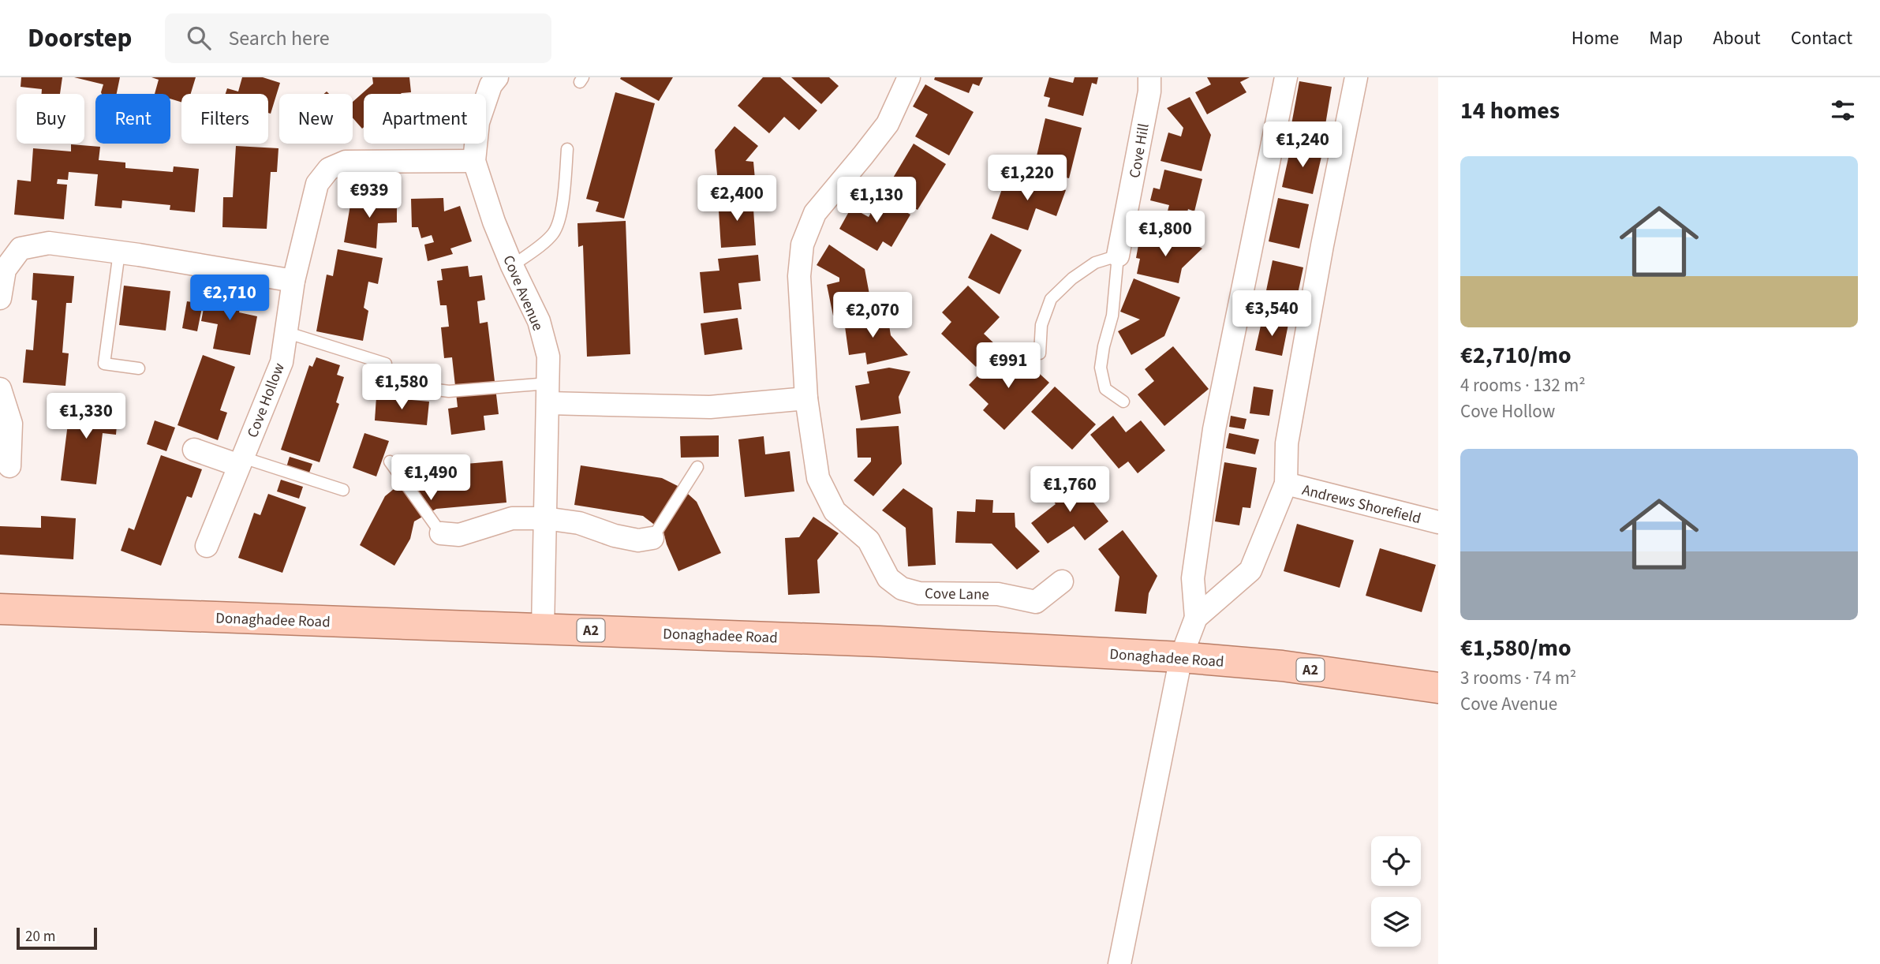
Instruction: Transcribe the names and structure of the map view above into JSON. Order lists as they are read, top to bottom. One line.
{"streets":{"main road":["Donaghadee Road","A2"],"street":["Cove Hill","Cove Avenue","Cove Hollow","Andrews Shorefield","Cove Lane"]},"crossings":[["Cove Avenue","Cove Hollow"],["Cove Avenue","Donaghadee Road"],["Andrews Shorefield","Donaghadee Road"]],"scale_bar":"20 m","page":{"header":"Doorstep","search":"Search here","nav":["Home","Map","About","Contact"],"heading":"14 homes","chip":["Buy","Rent","Filters","New","Apartment"],"price":["€1,240","€1,220","€939","€2,400","€1,130","€1,800","€2,710","€3,540","€2,070","€991","€1,580","€1,330","€1,490","€1,760"],"list":[{"name":"€2,710/mo","note":"4 rooms · 132 m² · Cove Hollow"},{"name":"€1,580/mo","note":"3 rooms · 74 m² · Cove Avenue"}],"scale":"20 m"}}
